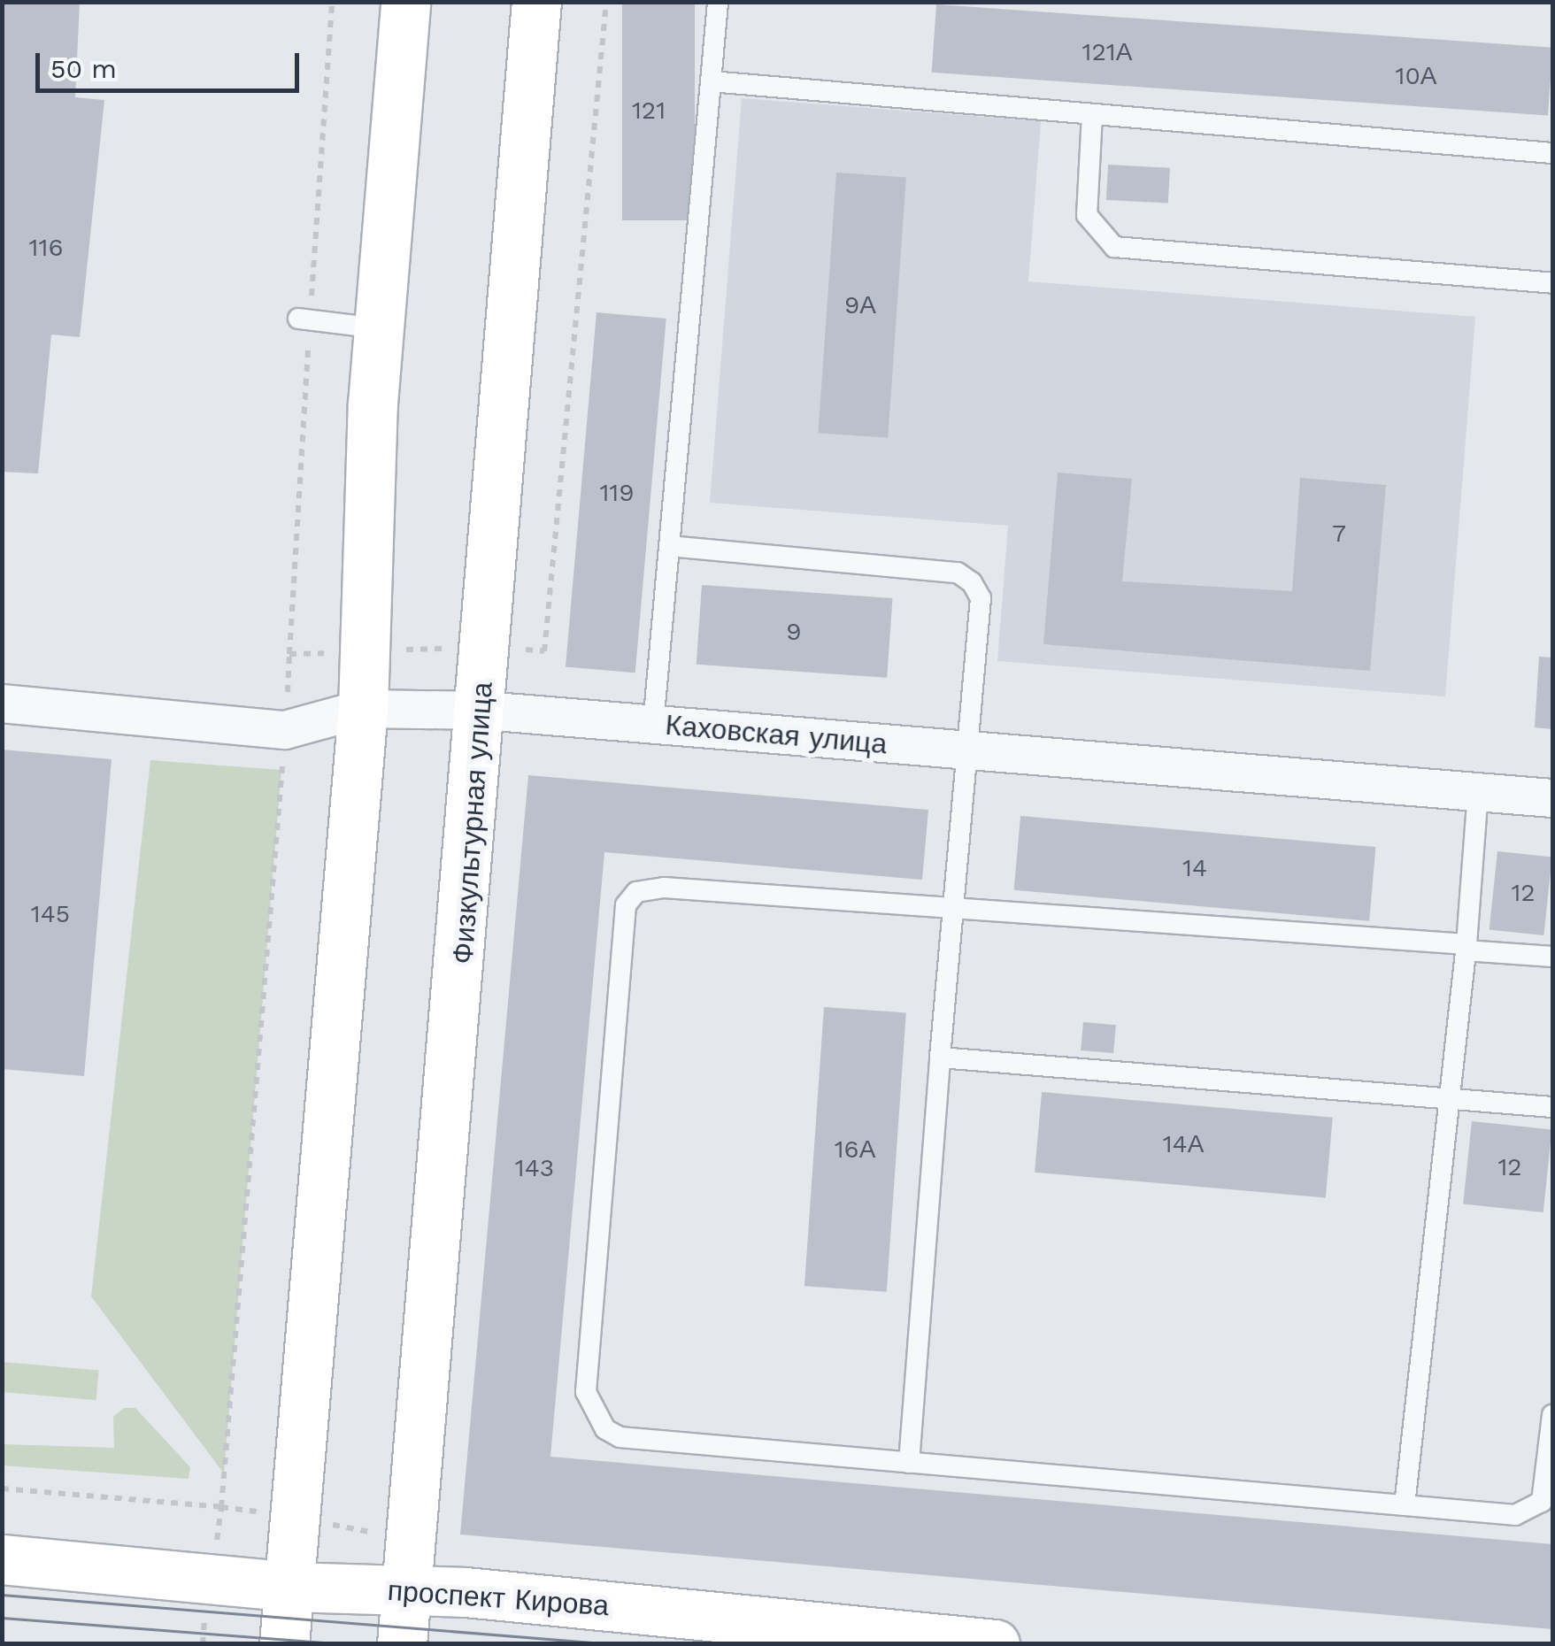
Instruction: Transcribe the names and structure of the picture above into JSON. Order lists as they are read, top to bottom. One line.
{"streets":{"main road":["Физкультурная улица","проспект Кирова"],"street":["Каховская улица"]},"crossings":[["Каховская улица","Физкультурная улица"],["Физкультурная улица","проспект Кирова"]],"house_numbers":["121А","10А","121","116","9А","119","7","9","14","12","145","14А","16А","12","143"],"scale_bar":"50 m"}
